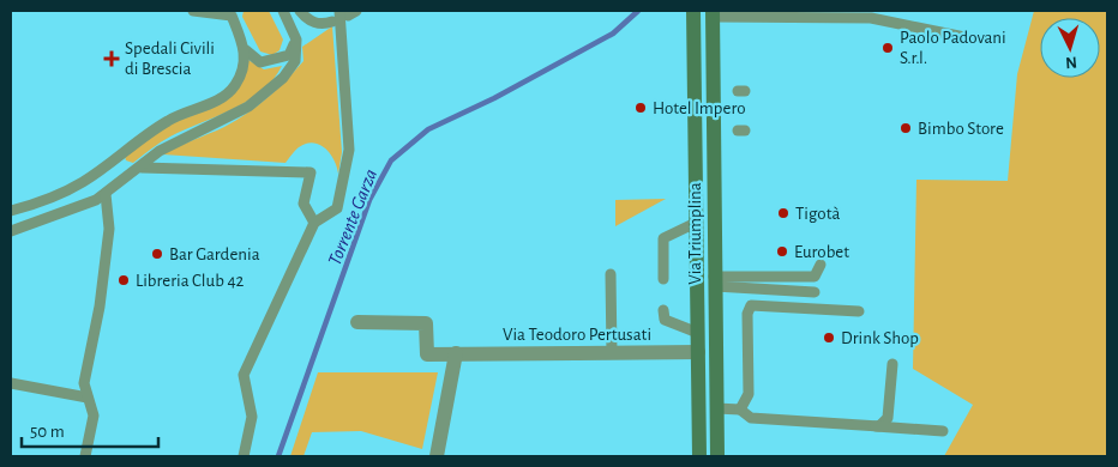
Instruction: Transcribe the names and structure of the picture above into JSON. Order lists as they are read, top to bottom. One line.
{"streets":{"main road":["Via Triumplina"],"street":["Via Teodoro Pertusati"]},"crossings":[["Via Triumplina","Via Teodoro Pertusati"]],"water":["Torrente Garza"],"places":{"other":["Paolo Padovani S.r.l.","Hotel Impero","Bimbo Store","Tigotà","Eurobet","Bar Gardenia","Libreria Club 42","Drink Shop"],"health":["Spedali Civili di Brescia"]},"scale_bar":"50 m","north":"bottom"}
